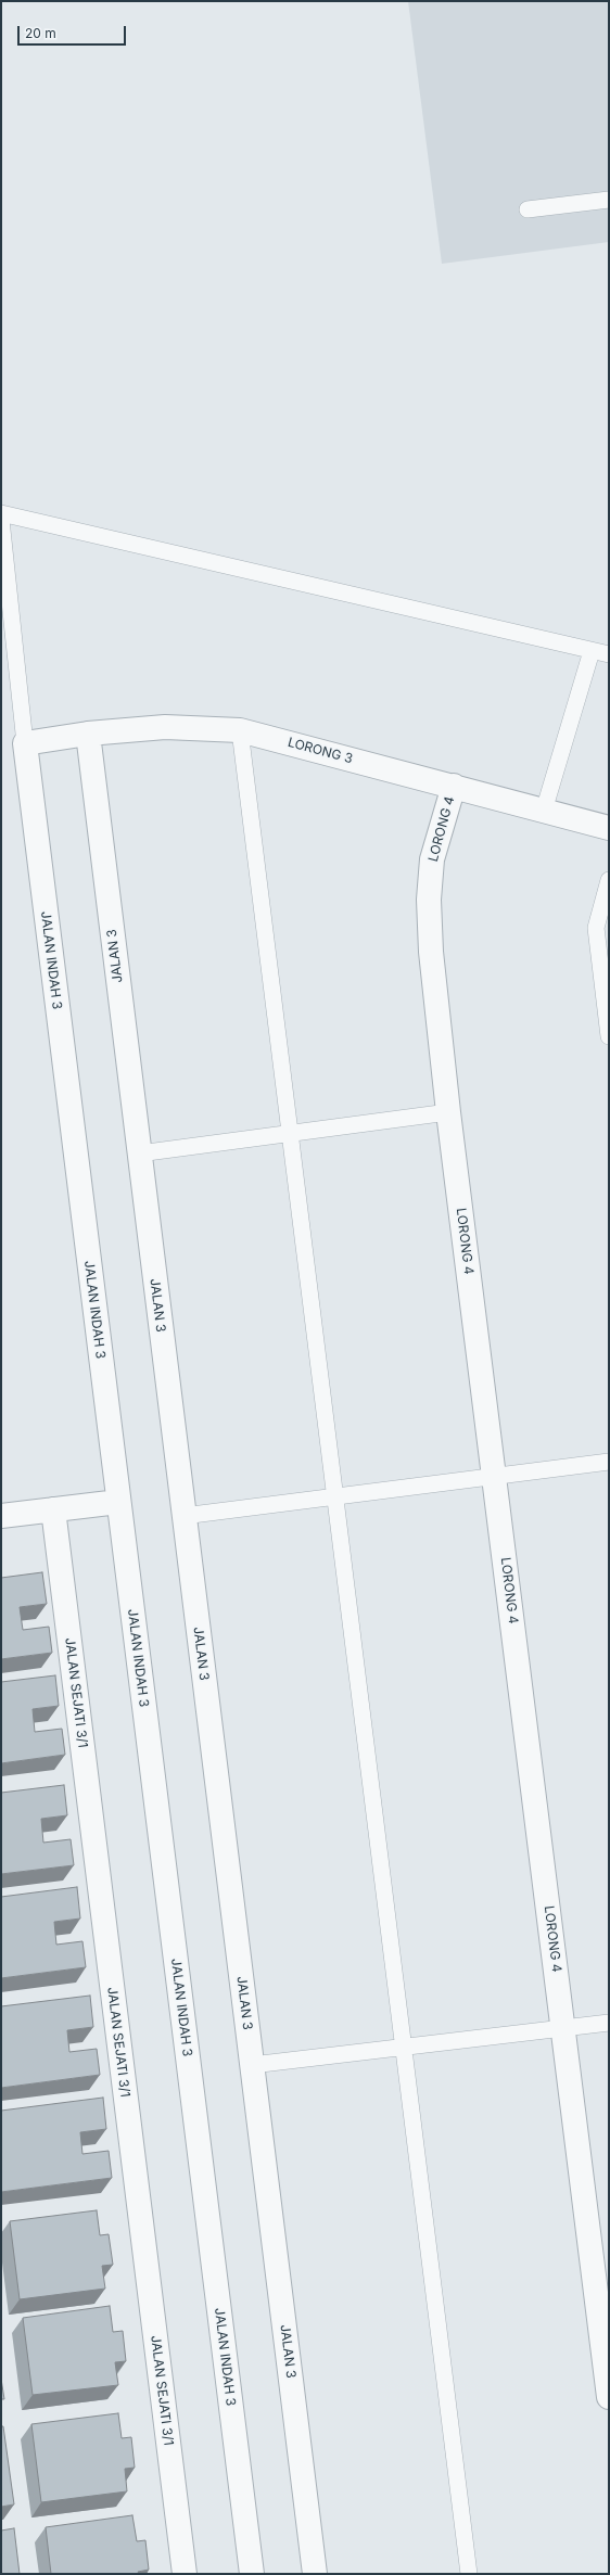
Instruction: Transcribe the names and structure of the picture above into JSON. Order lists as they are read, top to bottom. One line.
{"streets":{"street":["LORONG 3","LORONG 4","JALAN 3","JALAN INDAH 3","JALAN SEJATI 3/1"]},"crossings":[["LORONG 3","LORONG 4"],["LORONG 3","JALAN 3"],["LORONG 3","JALAN INDAH 3"]],"scale_bar":"20 m"}
